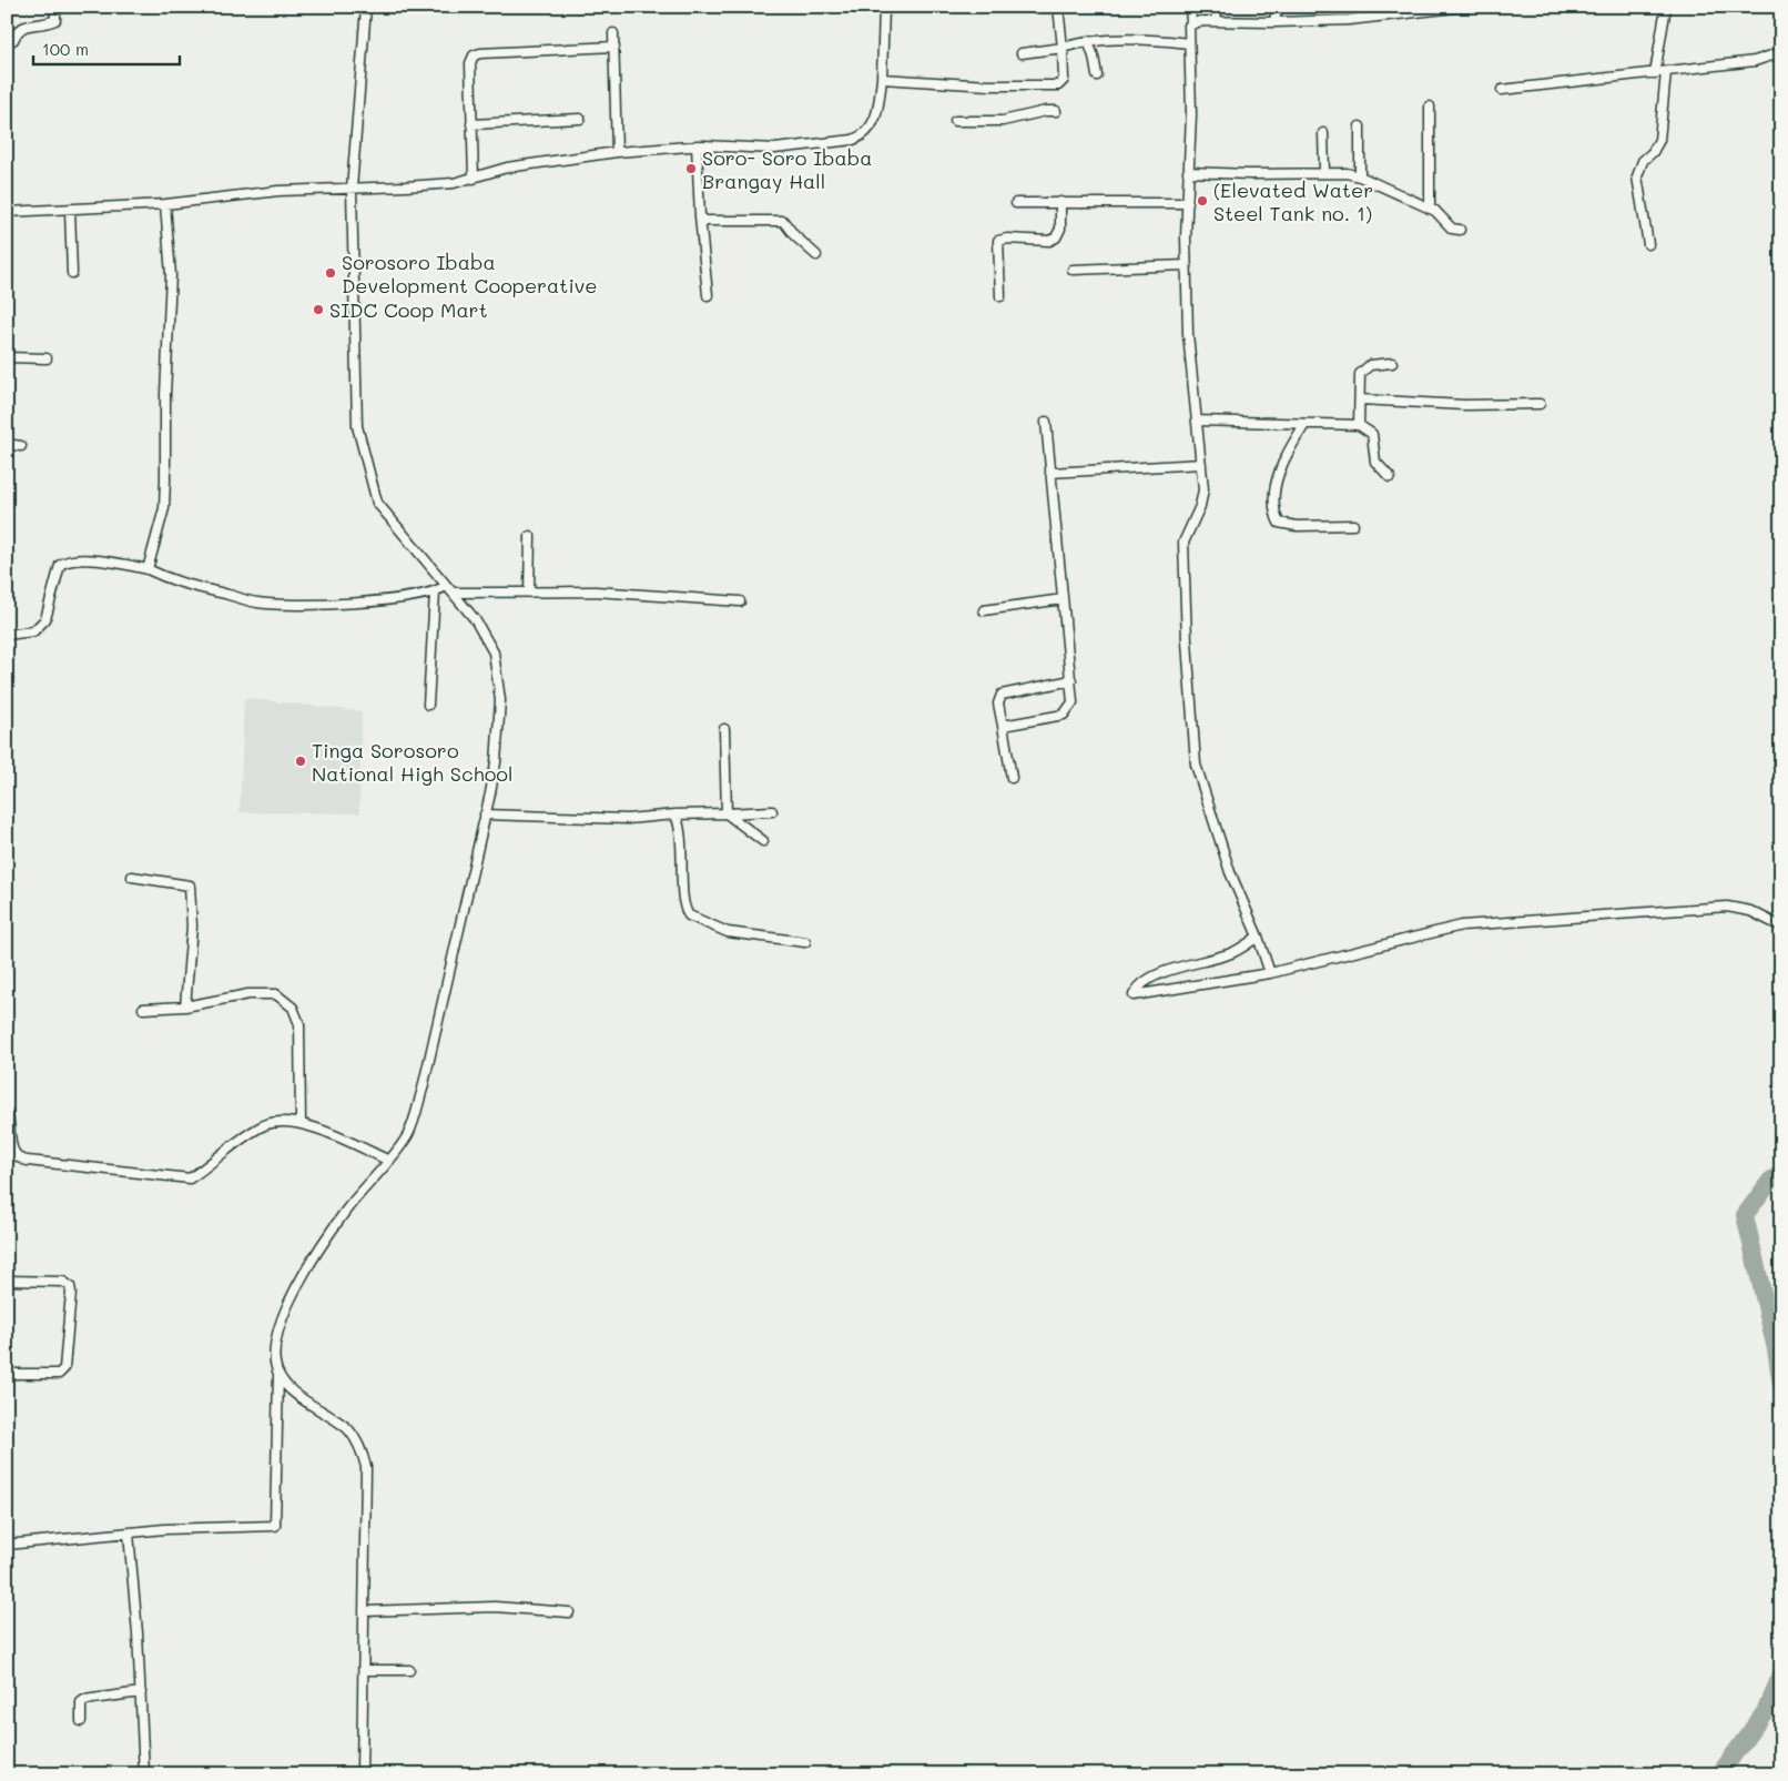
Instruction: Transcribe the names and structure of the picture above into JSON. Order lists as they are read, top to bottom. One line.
{"places":["Soro- Soro Ibaba Brangay Hall","(Elevated Water Steel Tank no. 1)","Sorosoro Ibaba Development Cooperative","SIDC Coop Mart","Tinga Sorosoro National High School"],"scale_bar":"100 m"}
